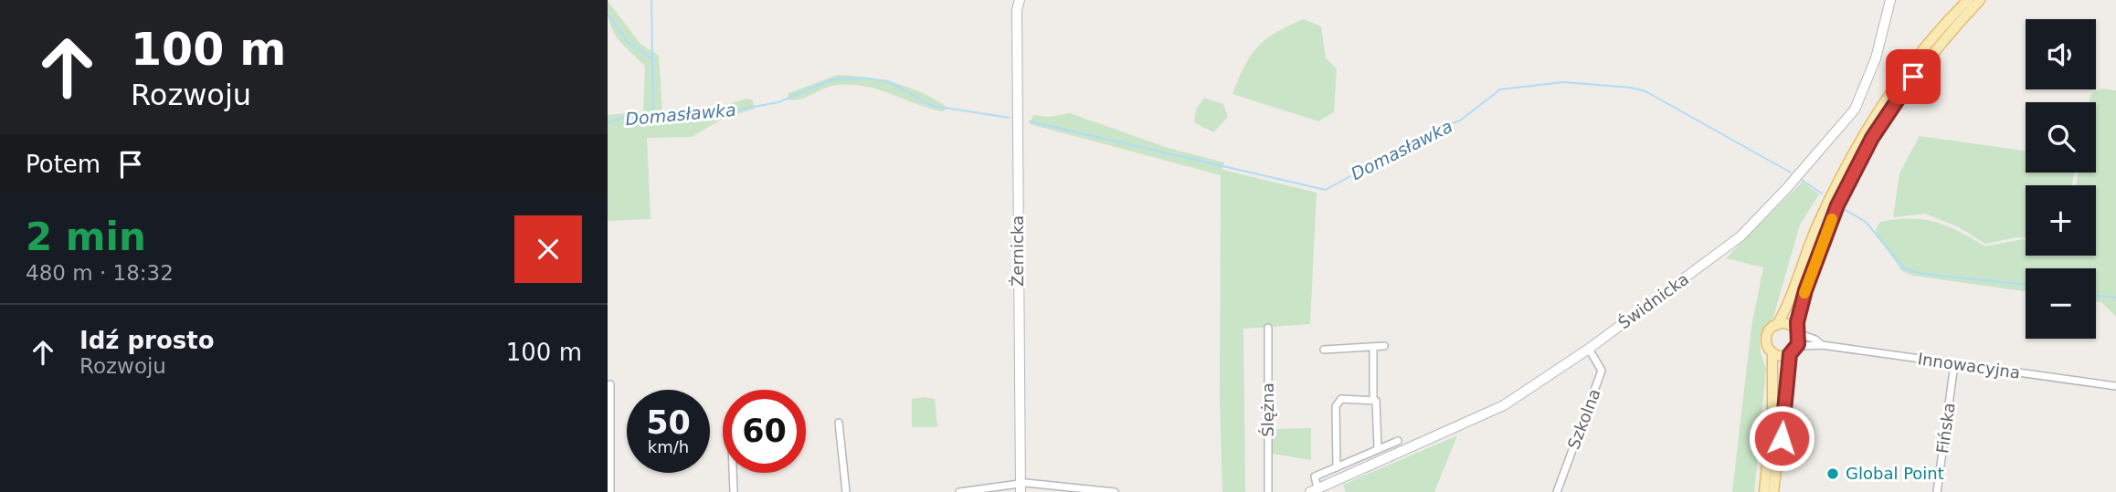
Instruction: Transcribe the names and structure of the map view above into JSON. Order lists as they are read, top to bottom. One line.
{"streets":{"street":["Żernicka","Świdnicka","Innowacyjna","Ślężna","Szkolna","Fińska"]},"crossings":[["Świdnicka","Szkolna"],["Innowacyjna","Fińska"]],"water":["Domasławka"],"places":["Global Point"],"page":{"turn":["100 m","Rozwoju"],"map_buttons":["+","−"],"then":"Potem","heading":["2 min","480 m · 18:32"],"list":[{"name":"Idź prosto","note":"Rozwoju","value":"100 m"}],"speed":"50 km/h","limit":"60"}}
